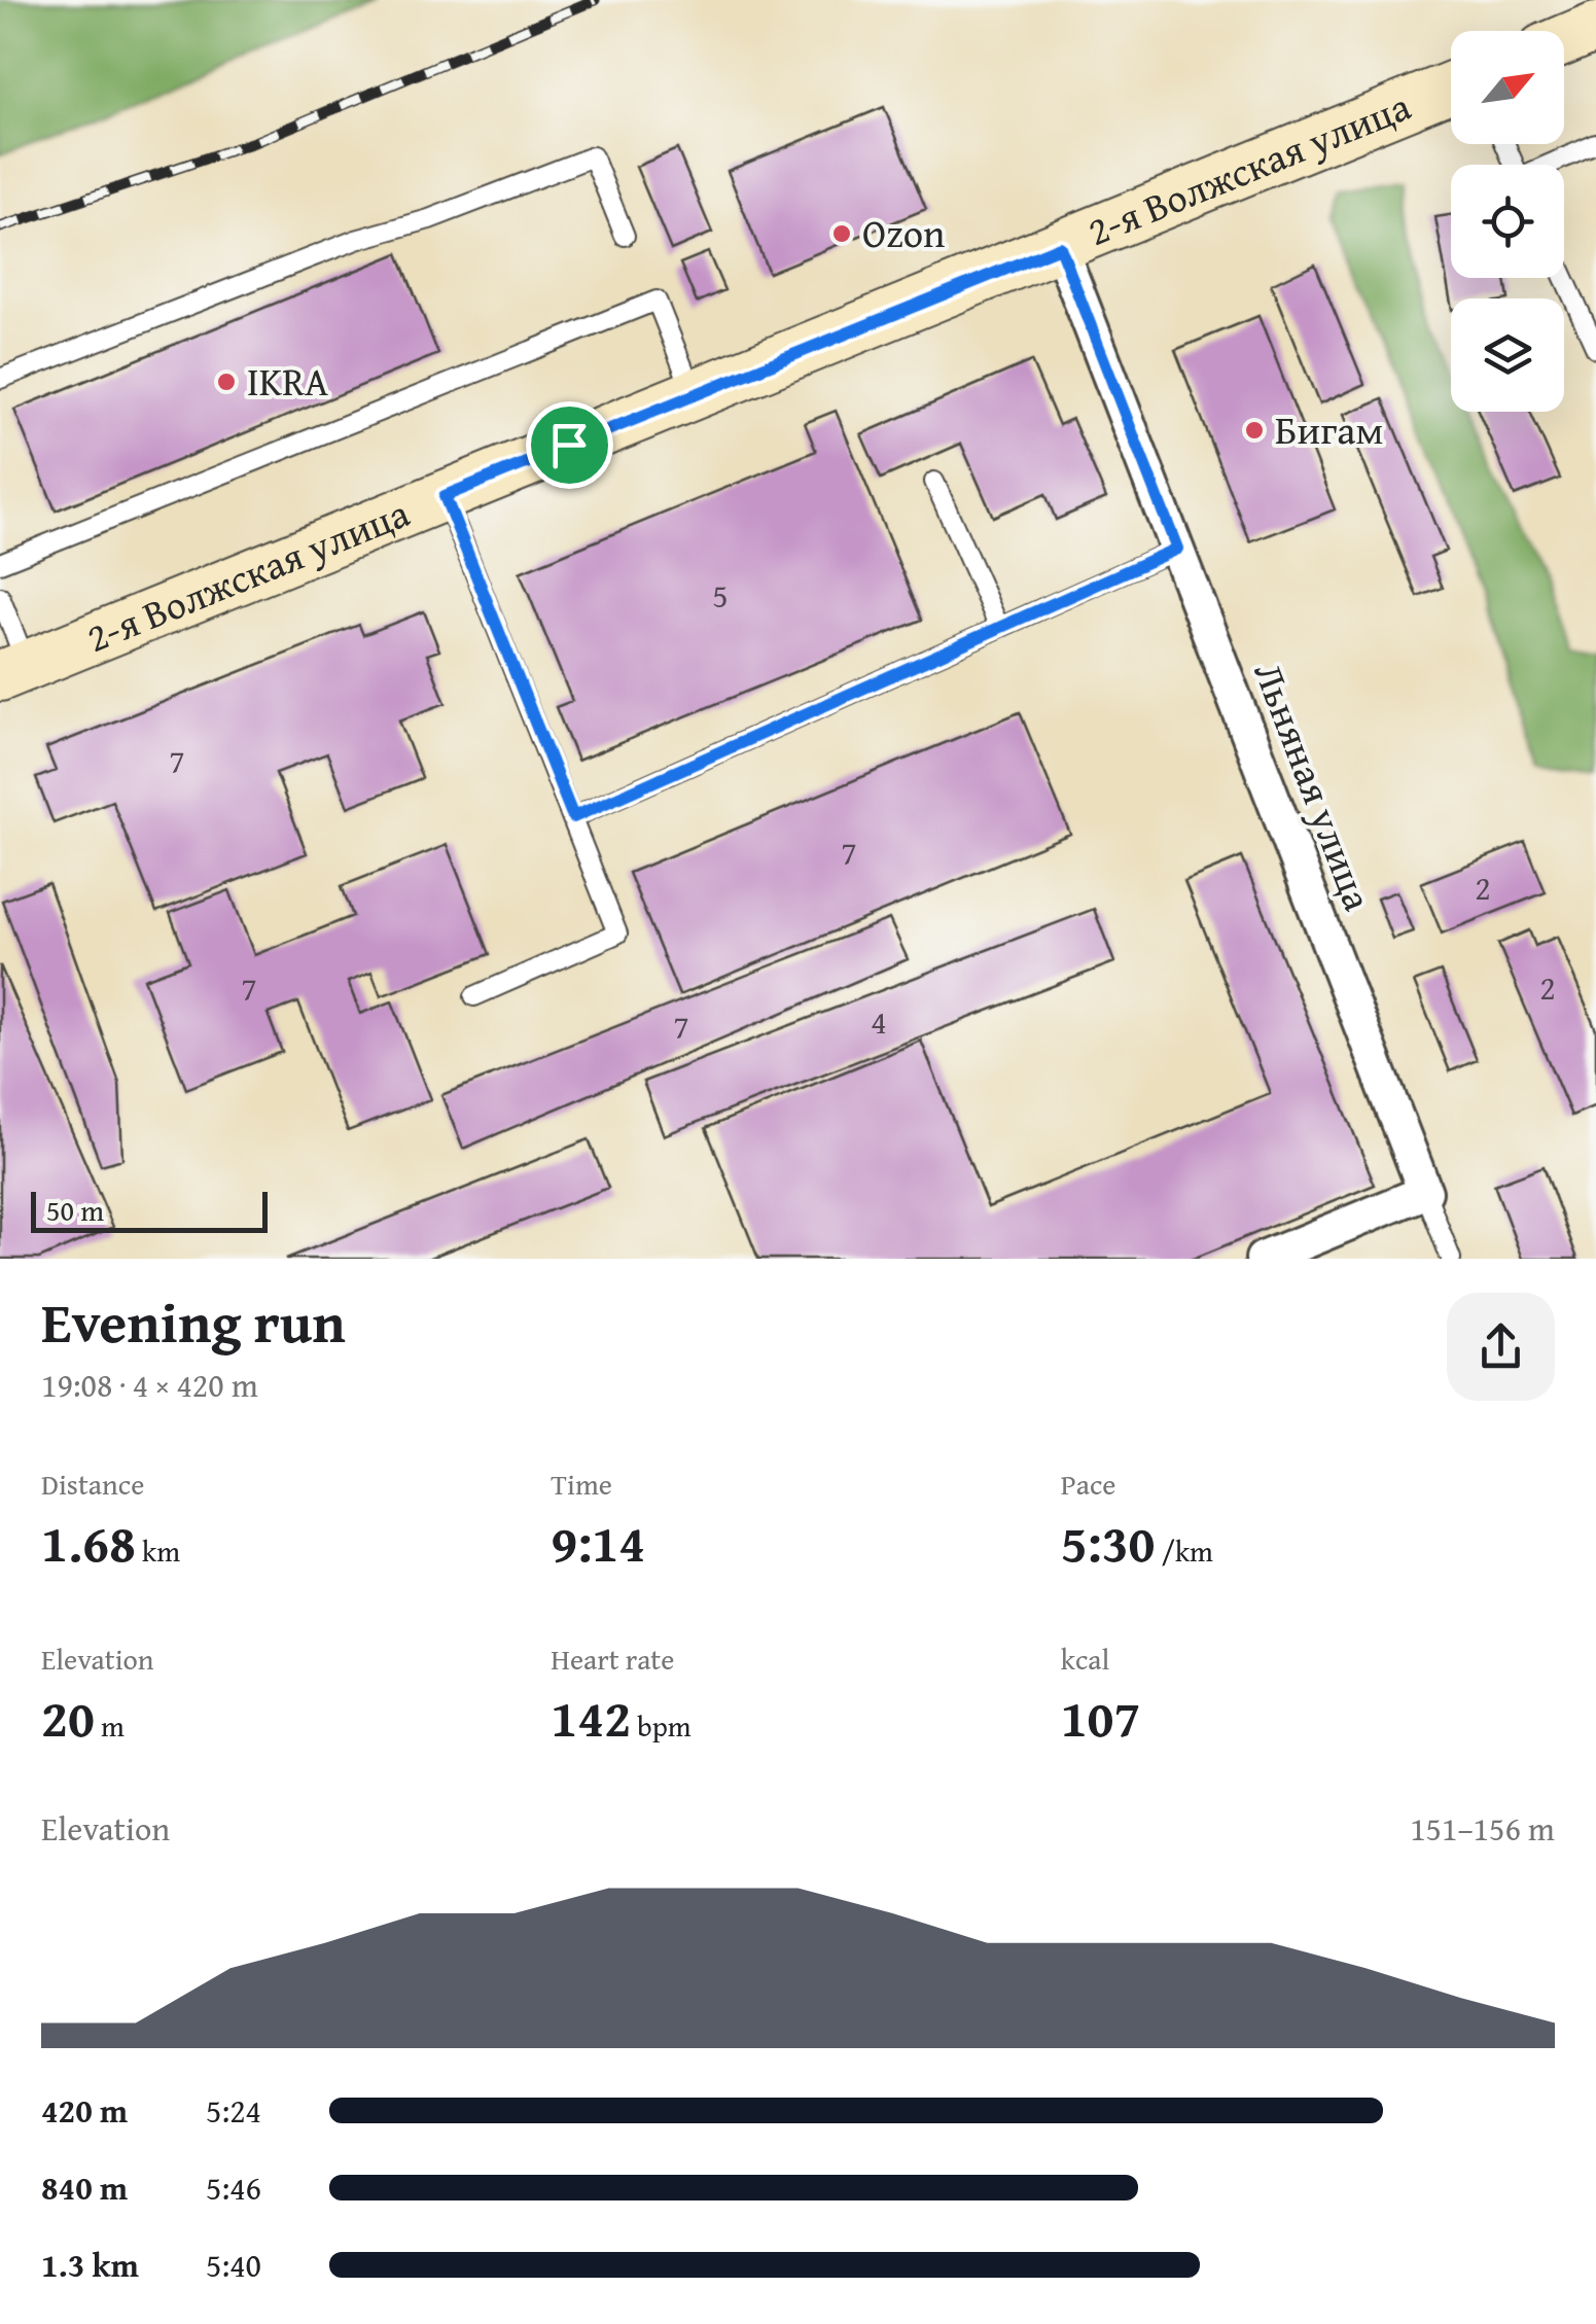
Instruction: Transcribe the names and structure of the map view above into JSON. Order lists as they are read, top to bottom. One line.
{"streets":{"street":["2-я Волжская улица","Льняная улица"]},"crossings":[["2-я Волжская улица","Льняная улица"]],"places":["Ozon","IKRA","Бигам"],"house_numbers":["5","7","7","2","2","7","4","7"],"scale_bar":"50 m","north":"top right","page":{"scale":"50 m","heading":["Evening run","19:08 · 4 × 420 m"],"stats":[["Distance","1.68 km"],["Time","9:14"],["Pace","5:30 /km"],["Elevation","20 m"],["Heart rate","142 bpm"],["kcal","107"]],"chart":["Elevation","151–156 m"],"list":[{"name":"420 m","note":"5:24"},{"name":"840 m","note":"5:46"},{"name":"1.3 km","note":"5:40"}]}}
